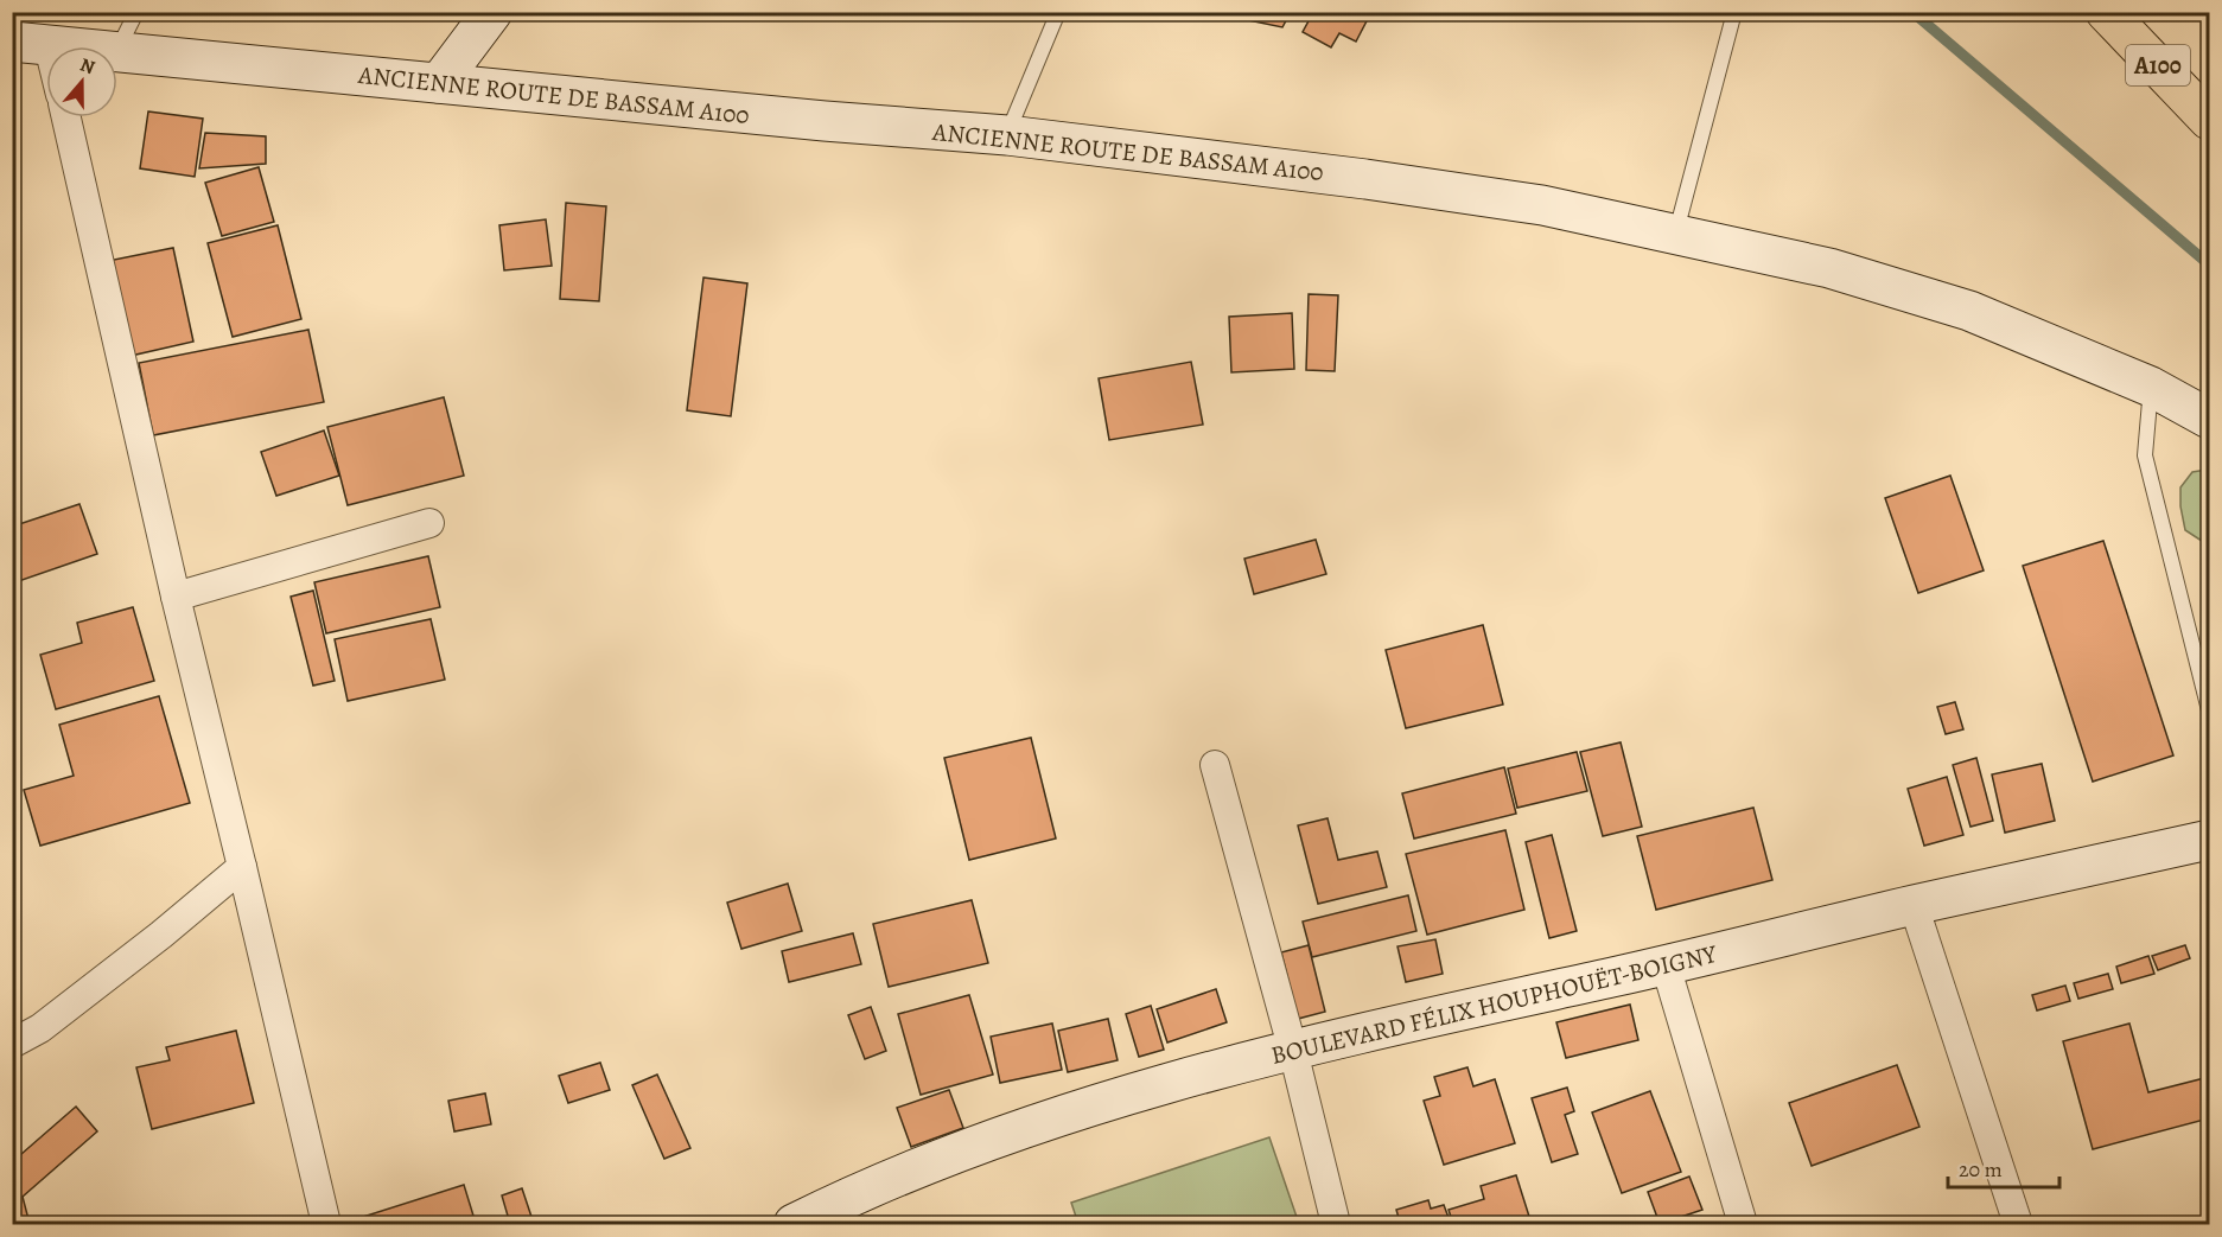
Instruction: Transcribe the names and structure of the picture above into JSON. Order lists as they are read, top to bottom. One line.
{"streets":{"highway":["A100"],"main road":["ANCIENNE ROUTE DE BASSAM A100","BOULEVARD FÉLIX HOUPHOUËT-BOIGNY"]},"scale_bar":"20 m","north":"top"}
